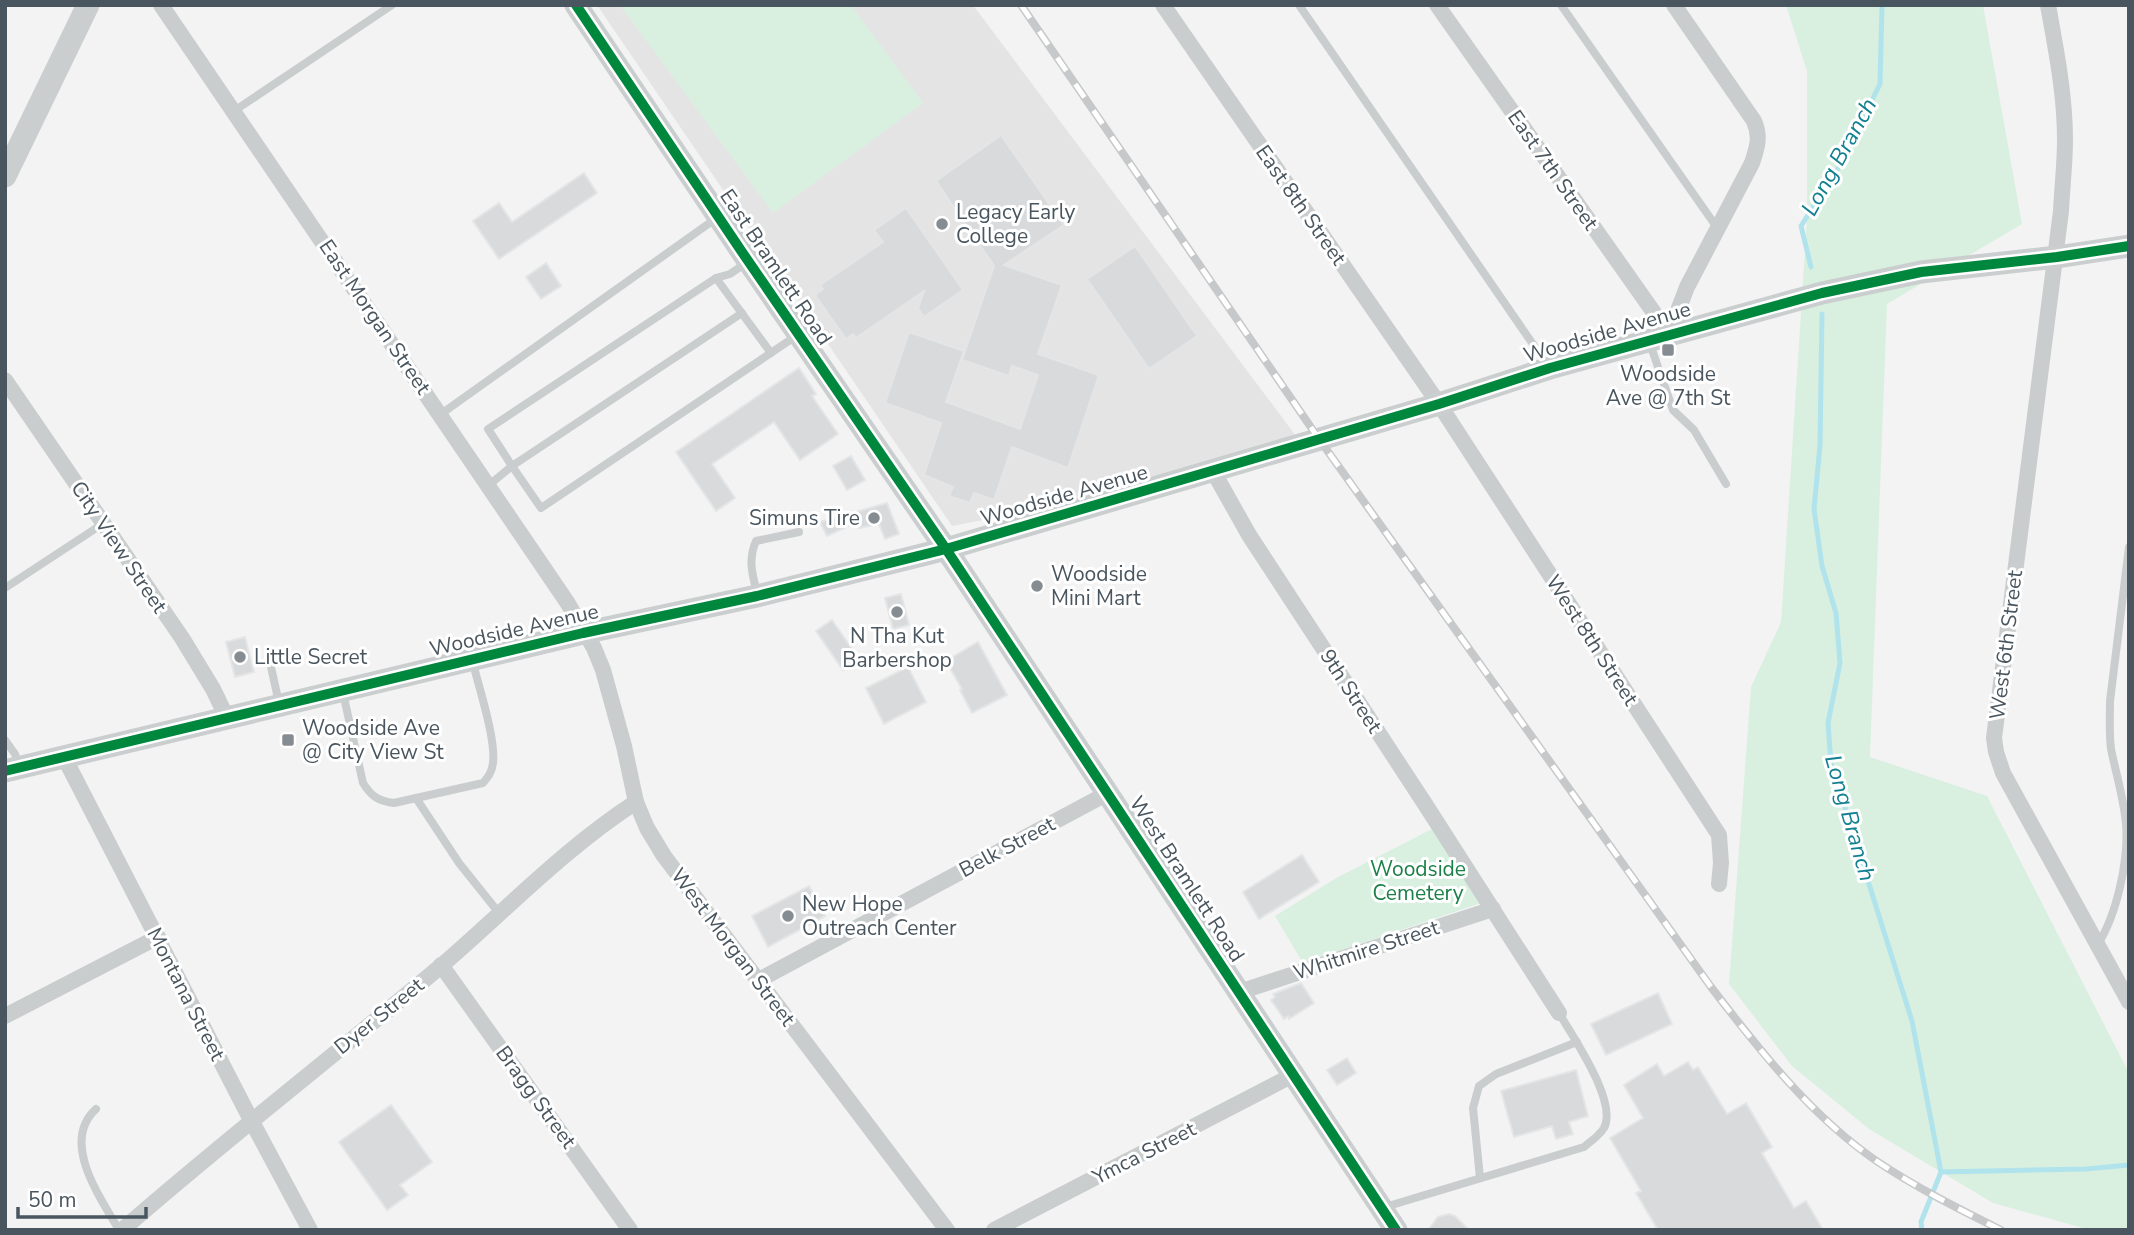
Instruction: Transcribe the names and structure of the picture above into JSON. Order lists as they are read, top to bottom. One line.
{"streets":{"street":["East 7th Street","East 8th Street","East Bramlett Road","East Morgan Street","Woodside Avenue","City View Street","West 8th Street","West 6th Street","9th Street","Belk Street","West Bramlett Road","West Morgan Street","Whitmire Street","Montana Street","Dyer Street","Bragg Street","Ymca Street"]},"crossings":[["East 7th Street","Woodside Avenue"],["East 8th Street","Woodside Avenue"],["East 8th Street","West 8th Street"],["East Bramlett Road","Woodside Avenue"],["East Bramlett Road","West Bramlett Road"],["East Morgan Street","Woodside Avenue"],["East Morgan Street","West Morgan Street"],["Woodside Avenue","City View Street"],["Woodside Avenue","West 8th Street"],["Woodside Avenue","West 6th Street"],["Woodside Avenue","9th Street"],["Woodside Avenue","West Bramlett Road"],["Woodside Avenue","West Morgan Street"],["Woodside Avenue","Montana Street"],["9th Street","Whitmire Street"],["Belk Street","West Bramlett Road"],["Belk Street","West Morgan Street"],["West Bramlett Road","Whitmire Street"],["West Bramlett Road","Ymca Street"],["West Morgan Street","Dyer Street"],["Montana Street","Dyer Street"],["Dyer Street","Bragg Street"]],"water":["Long Branch"],"parks":["Woodside Cemetery"],"places":{"other":["Legacy Early College","Simuns Tire","Woodside Mini Mart","N Tha Kut Barbershop","Little Secret","New Hope Outreach Center"],"transit":["Woodside Ave @ 7th St","Woodside Ave @ City View St"]},"scale_bar":"50 m"}
